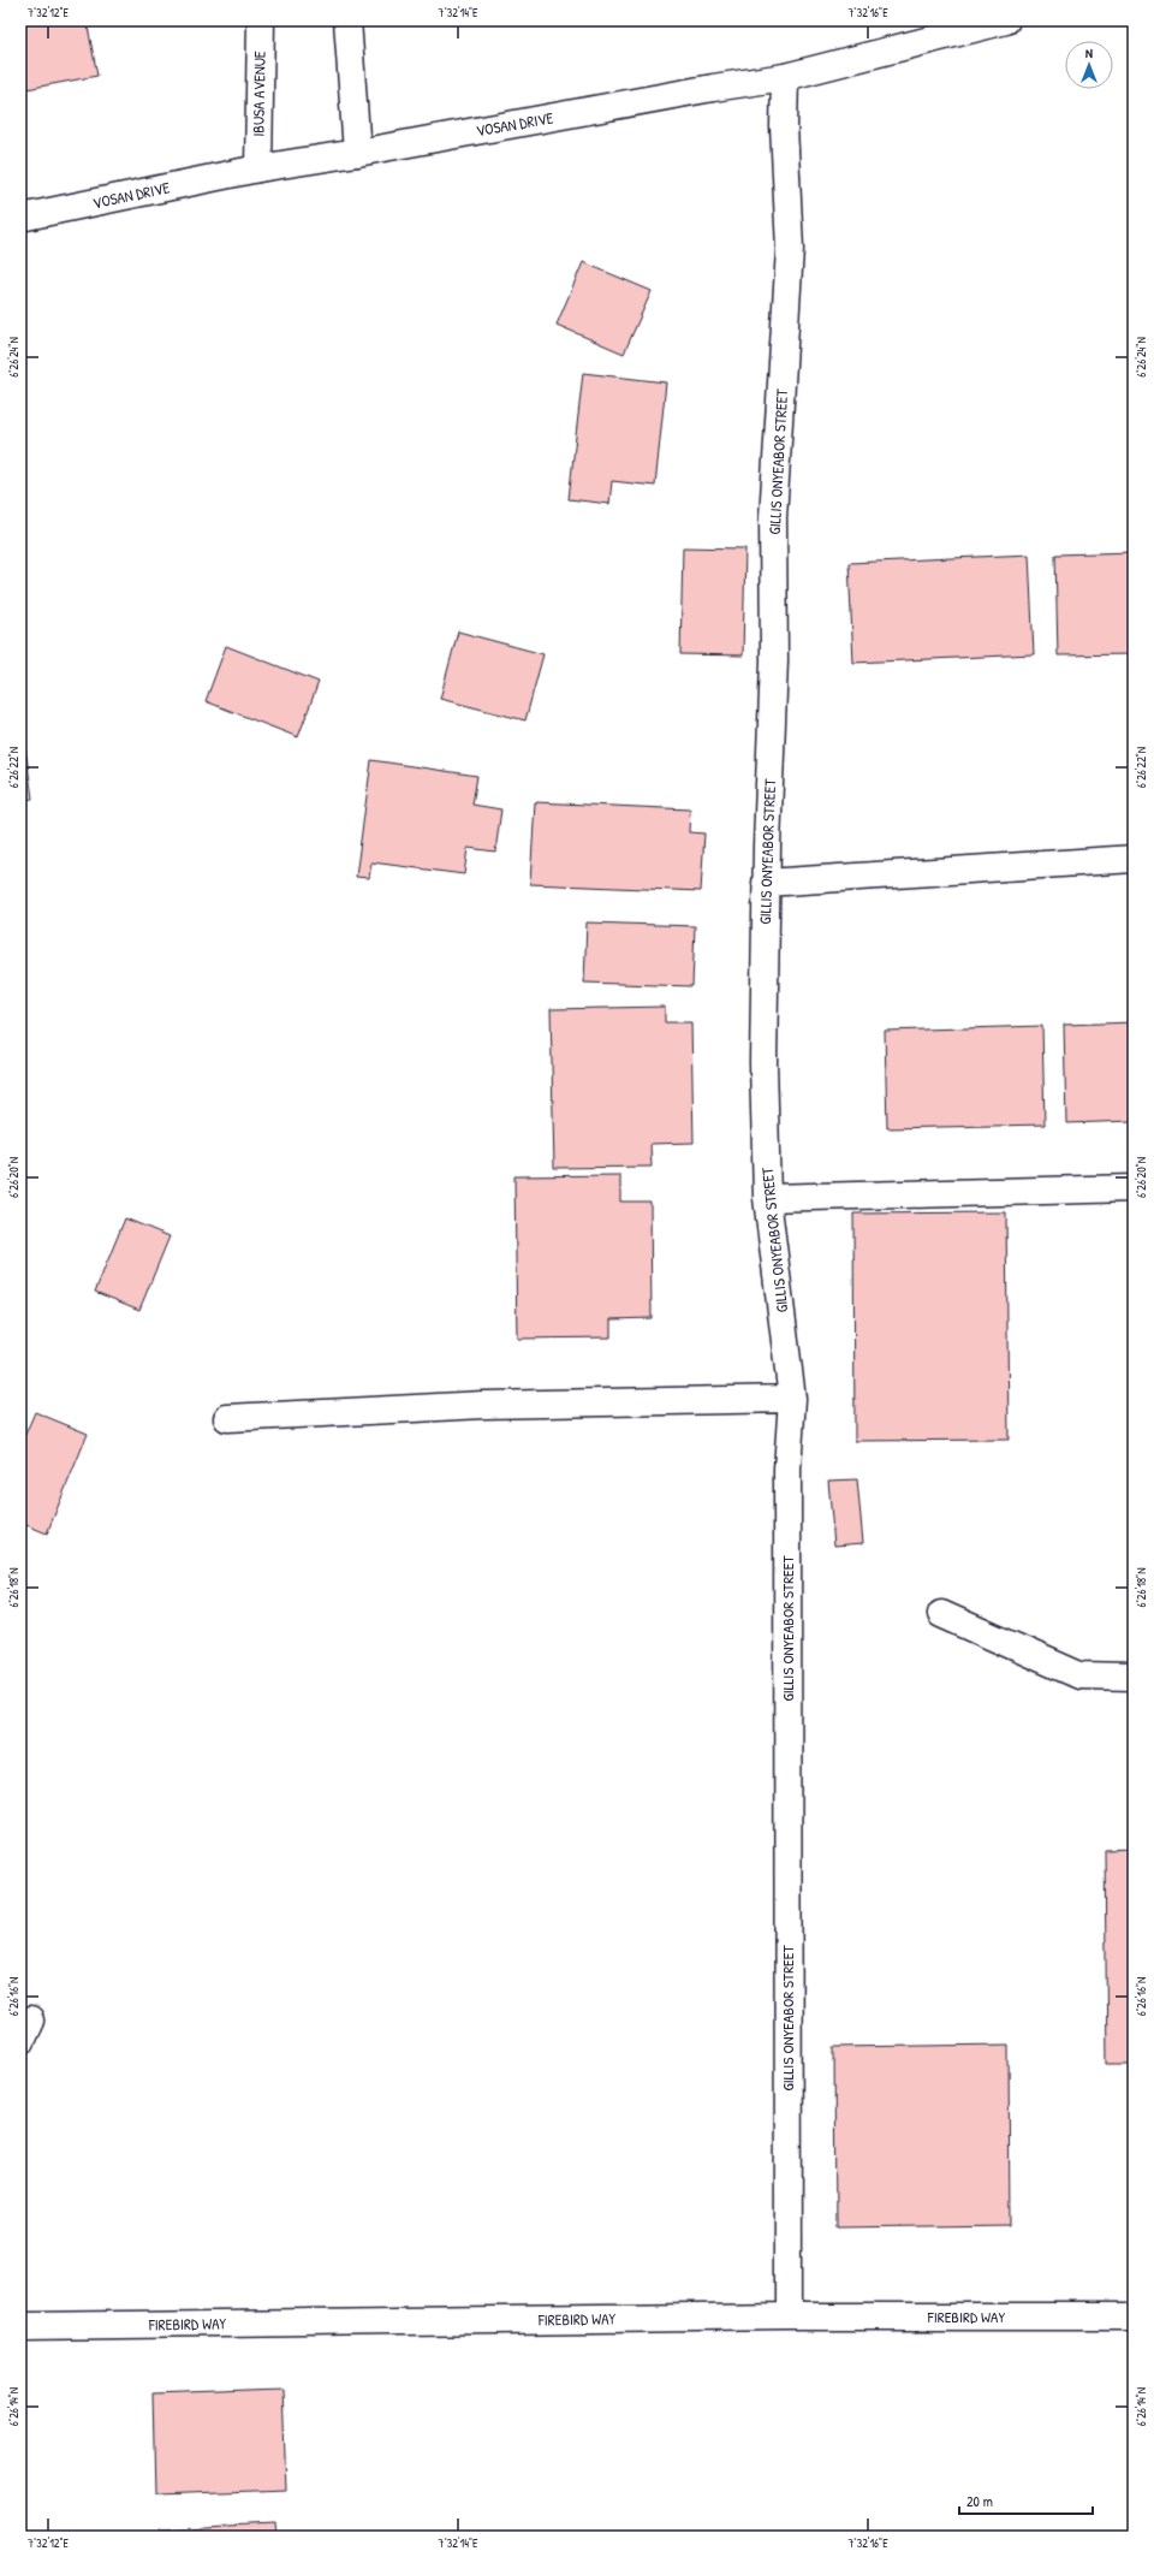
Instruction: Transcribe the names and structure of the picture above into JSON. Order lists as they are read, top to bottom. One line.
{"streets":{"street":["IBUSA AVENUE","VOSAN DRIVE","GILLIS ONYEABOR STREET","FIREBIRD WAY"]},"crossings":[["IBUSA AVENUE","VOSAN DRIVE"],["VOSAN DRIVE","GILLIS ONYEABOR STREET"],["GILLIS ONYEABOR STREET","FIREBIRD WAY"]],"scale_bar":"20 m","north":"top","coordinates":["7°32'12\"E","7°32'14\"E","7°32'16\"E","6°26'24\"N","6°26'22\"N","6°26'20\"N","6°26'18\"N","6°26'16\"N","6°26'14\"N"]}
